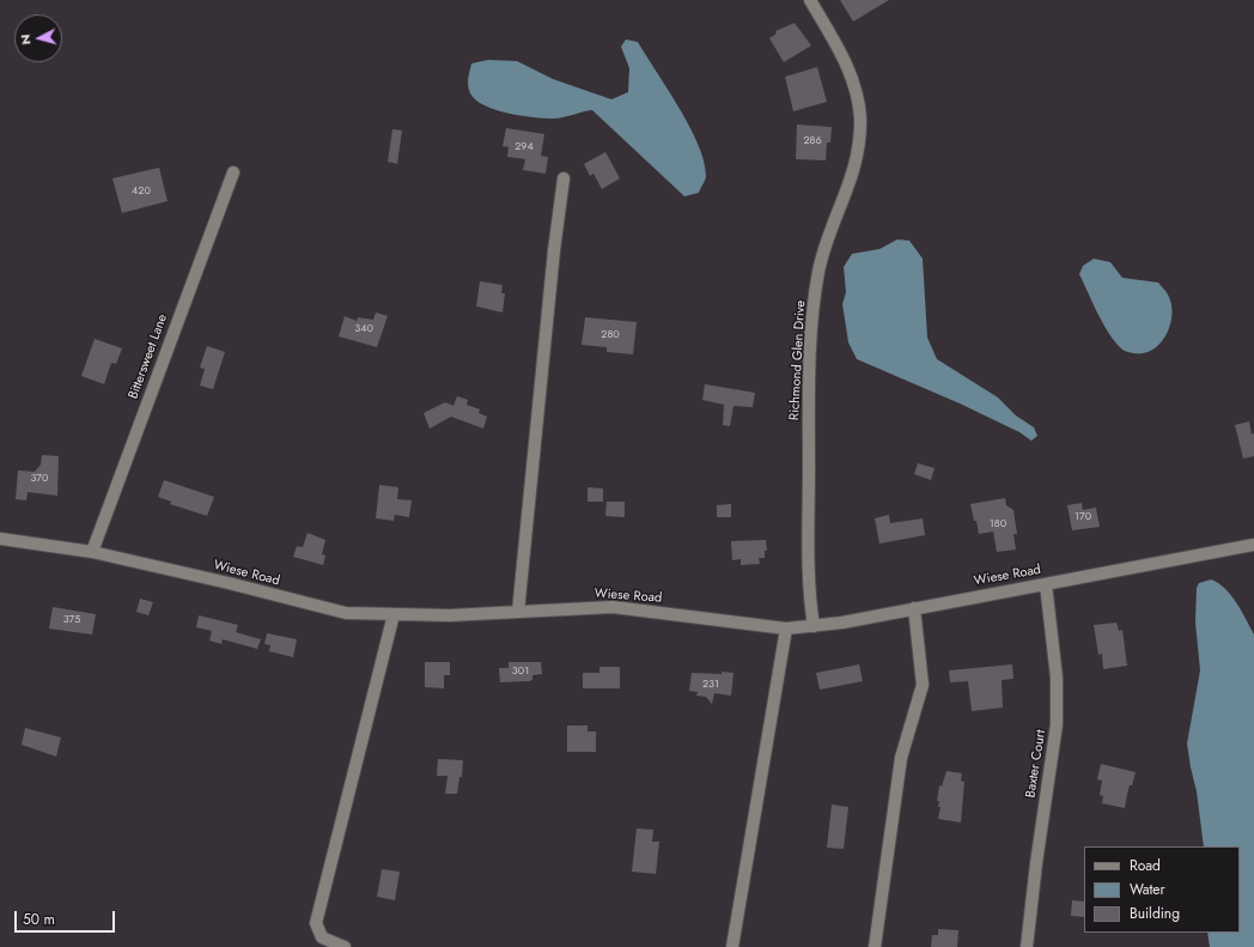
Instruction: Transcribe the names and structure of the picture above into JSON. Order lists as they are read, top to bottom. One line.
{"streets":{"street":["Bittersweet Lane","Richmond Glen Drive","Wiese Road","Baxter Court"]},"crossings":[["Bittersweet Lane","Wiese Road"],["Richmond Glen Drive","Wiese Road"],["Wiese Road","Baxter Court"]],"house_numbers":["286","294","420","340","280","370","170","180","375","301","231"],"legend":["Road","Water","Building"],"scale_bar":"50 m","north":"left"}
